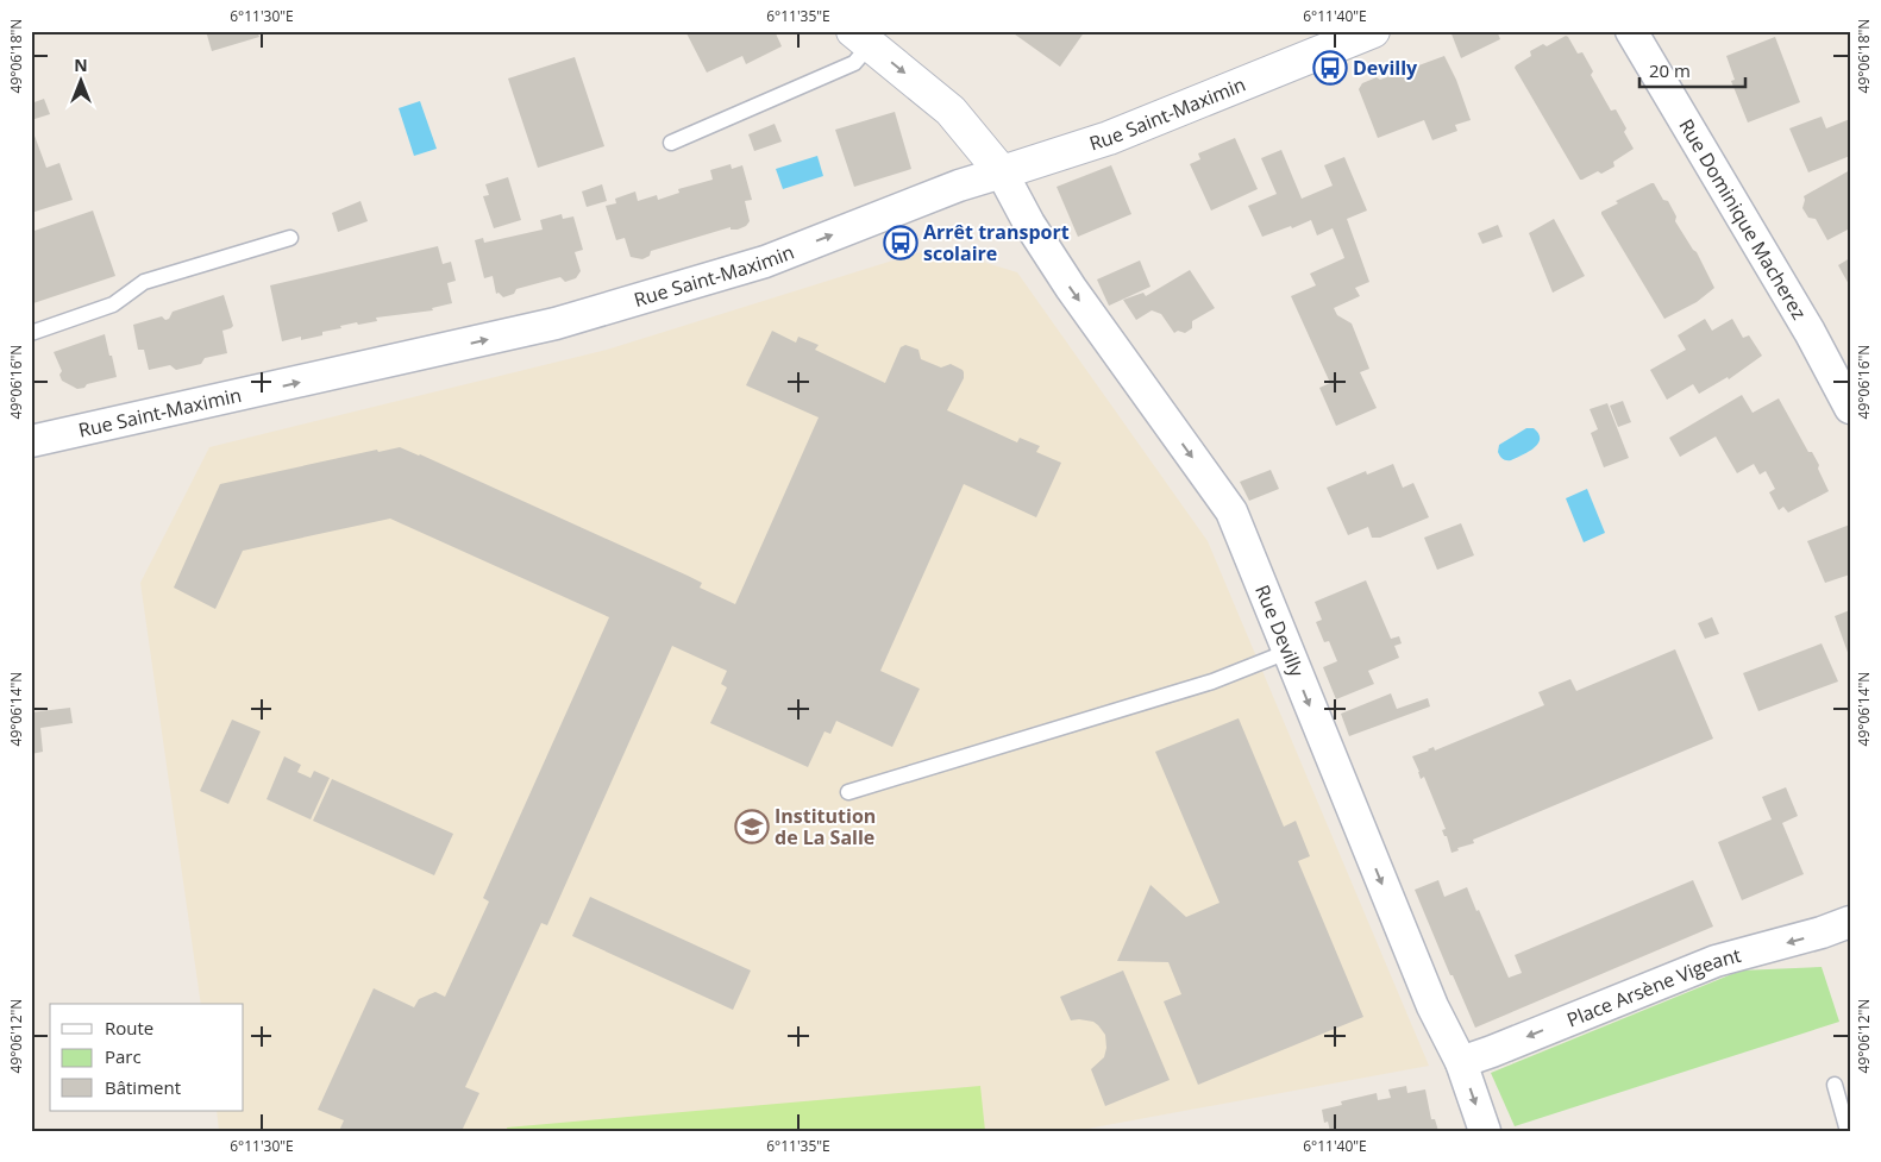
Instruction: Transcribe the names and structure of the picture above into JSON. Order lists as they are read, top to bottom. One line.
{"streets":{"street":["Rue Saint-Maximin","Rue Dominique Macherez","Rue Devilly","Place Arsène Vigeant"]},"crossings":[["Rue Saint-Maximin","Rue Devilly"],["Rue Devilly","Place Arsène Vigeant"]],"one_way":["Rue Saint-Maximin","Rue Devilly","Place Arsène Vigeant"],"places":{"bus stop":["Devilly","Arrêt transport scolaire"],"school or university":["Institution de La Salle"]},"legend":["Route","Parc","Bâtiment"],"scale_bar":"20 m","north":"top","coordinates":["6°11'30\"E","6°11'35\"E","6°11'40\"E","49°06'18\"N","49°06'16\"N","49°06'14\"N","49°06'12\"N"]}
